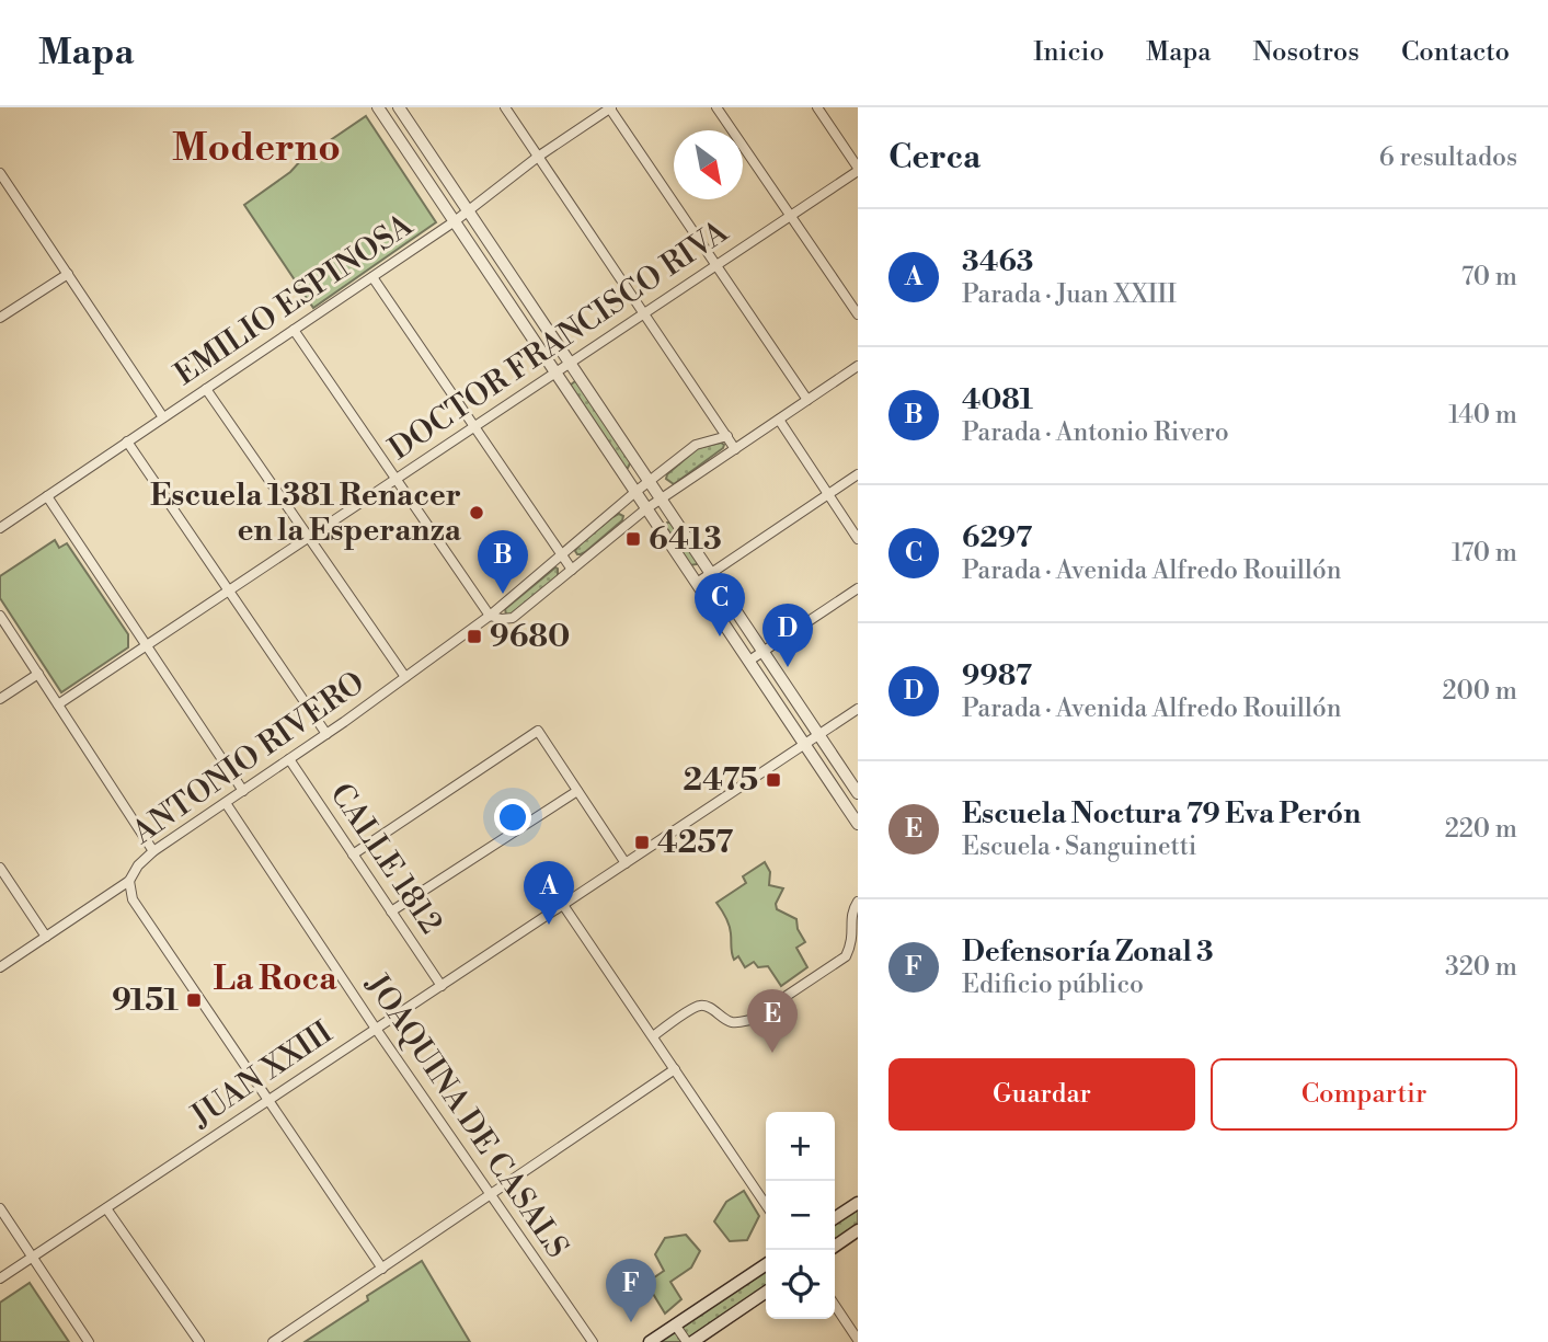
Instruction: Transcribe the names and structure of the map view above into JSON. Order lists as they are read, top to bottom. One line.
{"streets":{"street":["EMILIO ESPINOSA","DOCTOR FRANCISCO RIVA","ANTONIO RIVERO","CALLE 1812","JUAN XXIII","JOAQUINA DE CASALS"]},"crossings":[["ANTONIO RIVERO","CALLE 1812"],["ANTONIO RIVERO","JOAQUINA DE CASALS"],["CALLE 1812","JUAN XXIII"],["JUAN XXIII","JOAQUINA DE CASALS"]],"districts":["Moderno","La Roca"],"places":{"other":["Escuela 1381 Renacer en la Esperanza"],"transit":["6413","9680","2475","4257","9151"]},"north":"bottom right","page":{"header":"Mapa","nav":["Inicio","Mapa","Nosotros","Contacto"],"heading":["Cerca","6 resultados"],"list":[{"mark":"A","name":"3463","note":"Parada · Juan XXIII","value":"70 m"},{"mark":"B","name":"4081","note":"Parada · Antonio Rivero","value":"140 m"},{"mark":"C","name":"6297","note":"Parada · Avenida Alfredo Rouillón","value":"170 m"},{"mark":"D","name":"9987","note":"Parada · Avenida Alfredo Rouillón","value":"200 m"},{"mark":"E","name":"Escuela Noctura 79 Eva Perón","note":"Escuela · Sanguinetti","value":"220 m"},{"mark":"F","name":"Defensoría Zonal 3","note":"Edificio público","value":"320 m"}],"pins":["B","C","D","A","E","F"],"buttons":["Guardar","Compartir"],"map_buttons":["+","−"]}}
